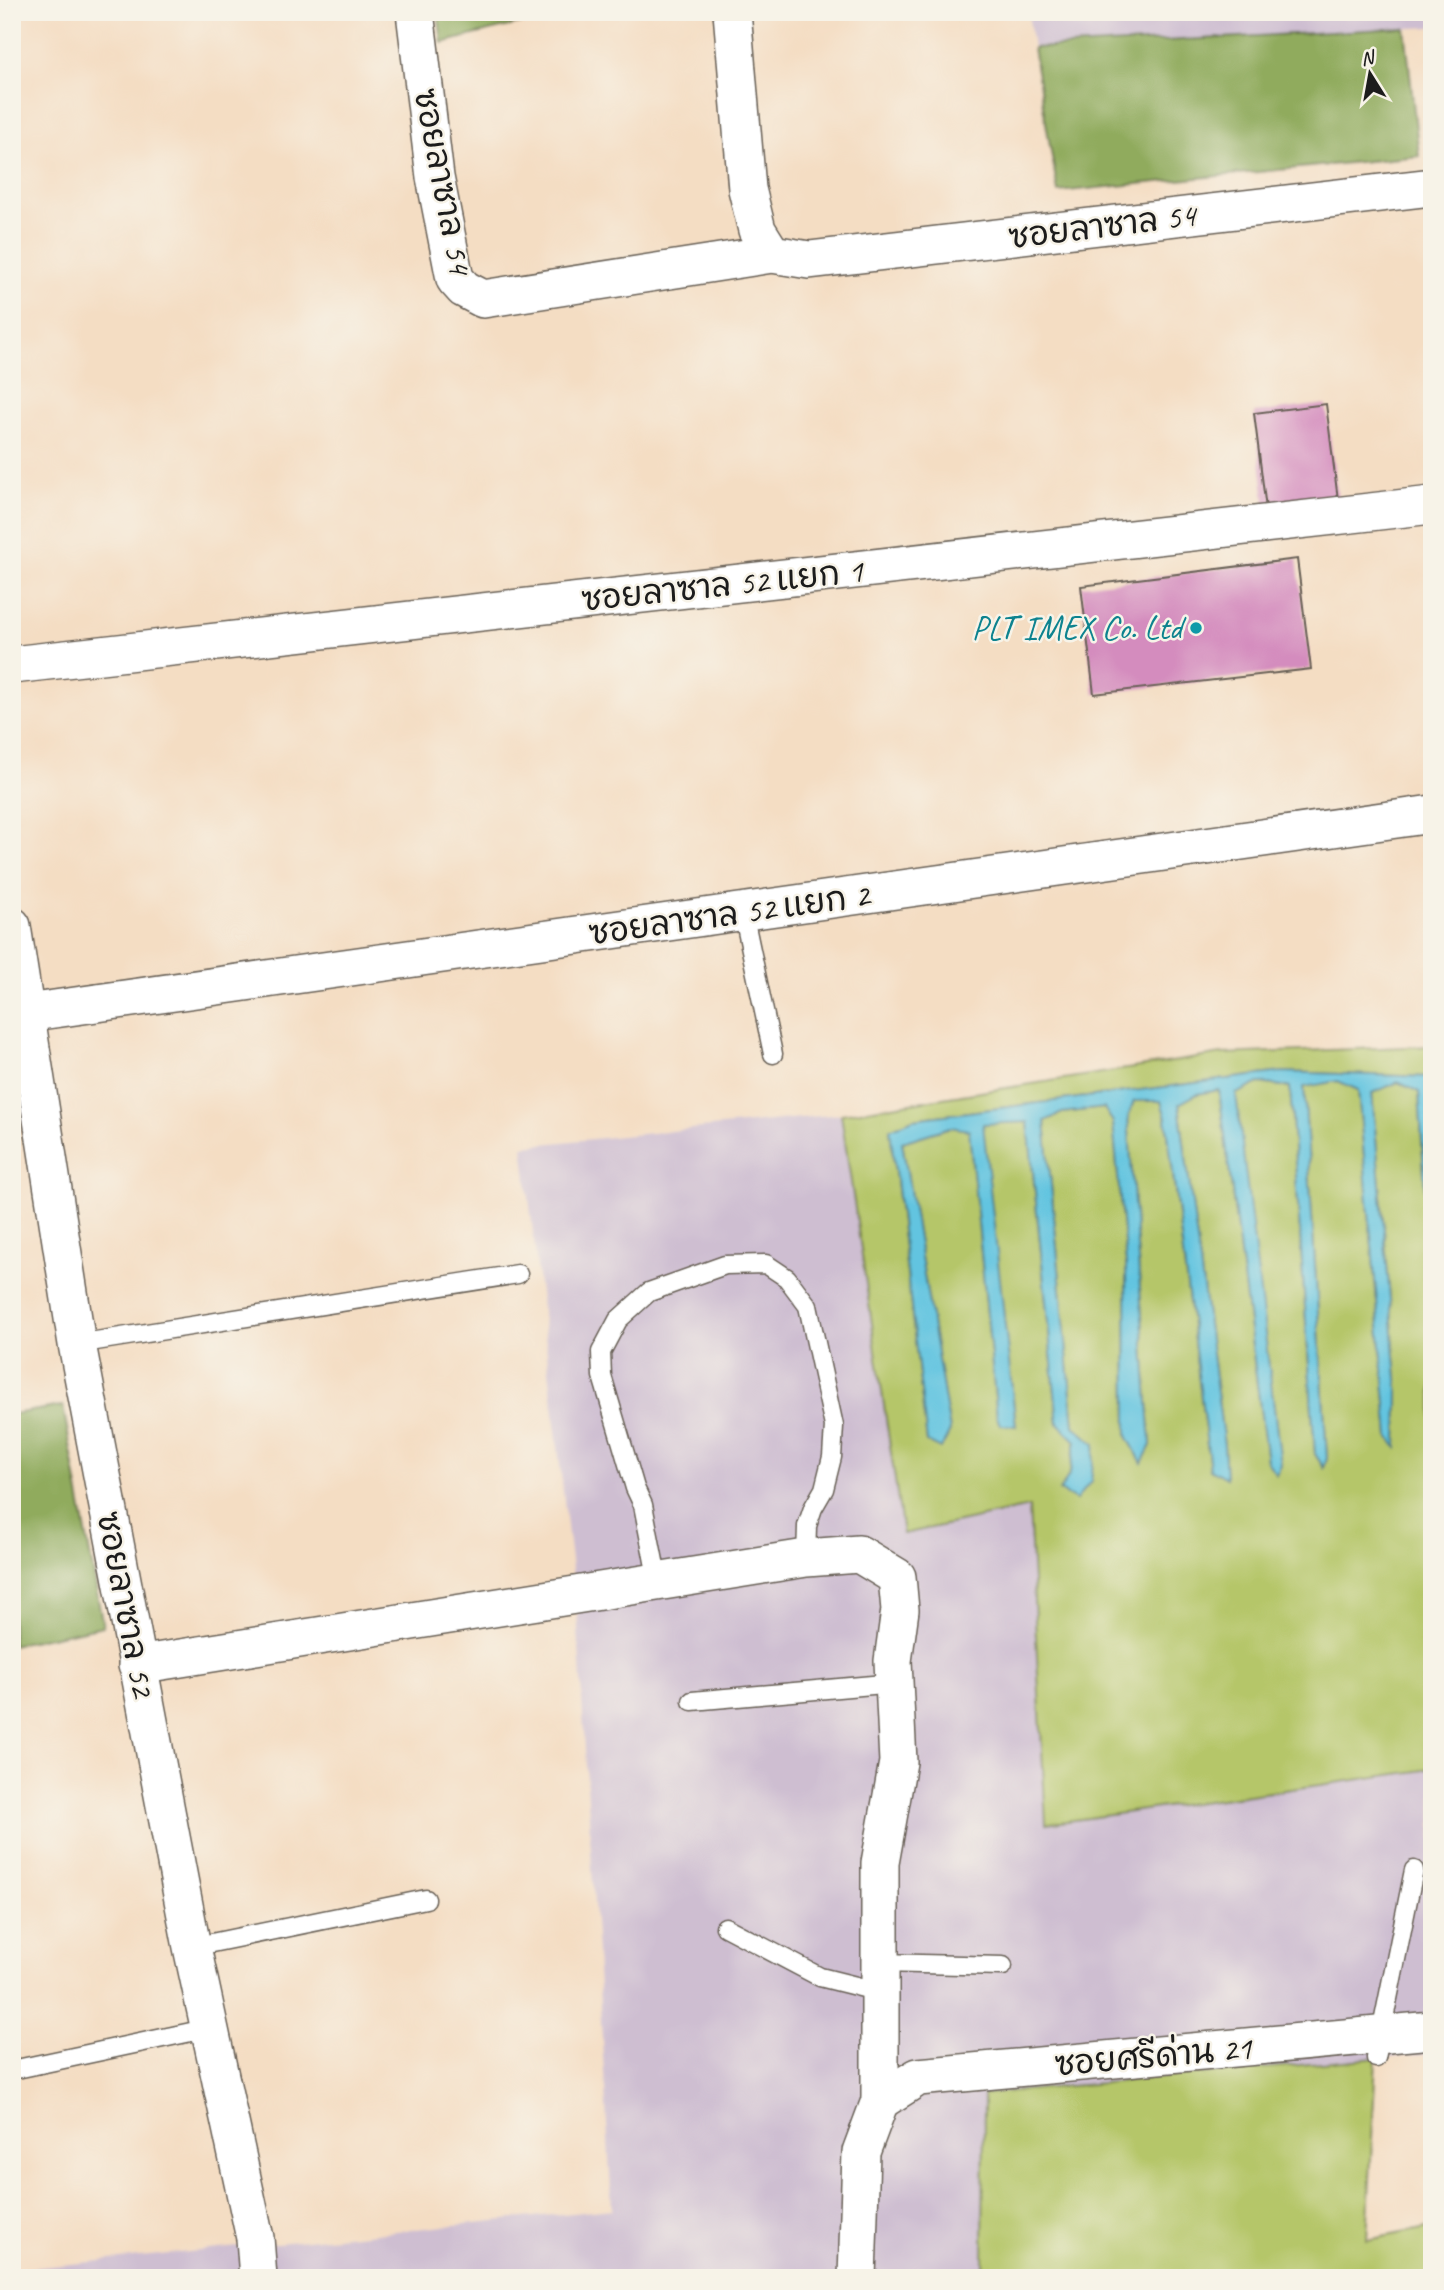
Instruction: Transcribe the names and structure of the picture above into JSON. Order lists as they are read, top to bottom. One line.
{"streets":{"street":["ซอยลาซาล 54","ซอยลาซาล 52 แยก 1","ซอยลาซาล 52 แยก 2","ซอยลาซาล 52","ซอยศรีด่าน 21"]},"crossings":[["ซอยลาซาล 52 แยก 2","ซอยลาซาล 52"]],"places":["PLT IMEX Co. Ltd"],"north":"top"}
